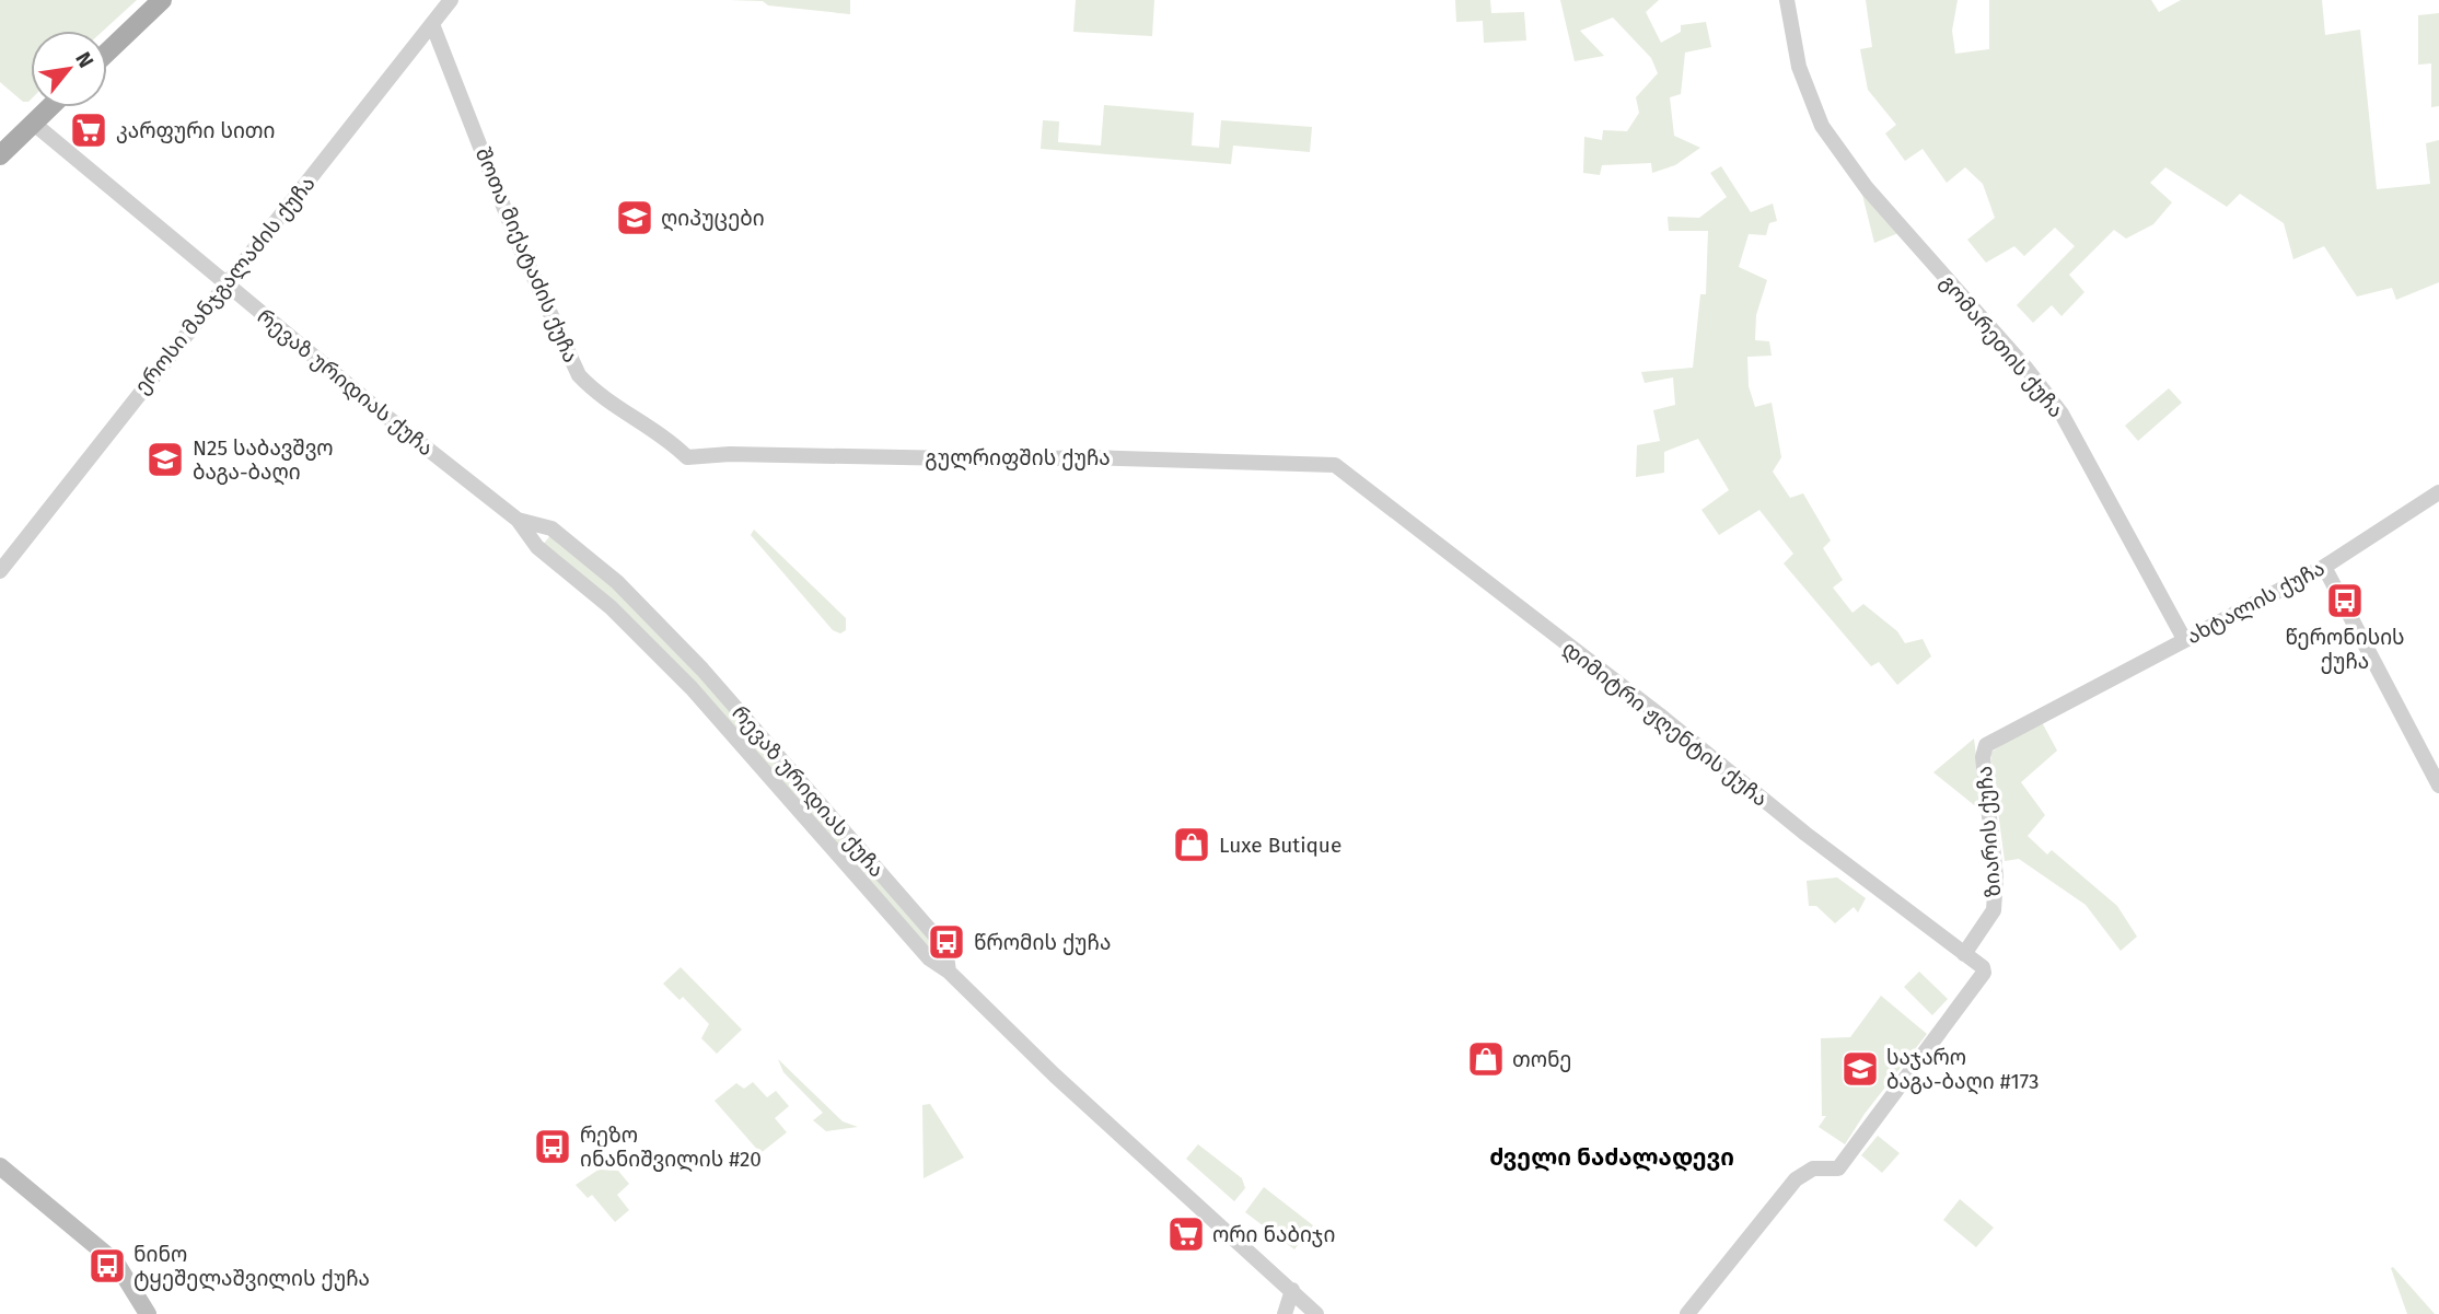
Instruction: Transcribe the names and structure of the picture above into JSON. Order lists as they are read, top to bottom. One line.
{"streets":{"street":["შოთა მიქატაძის ქუჩა","ეროსი მანჯგალაძის ქუჩა","გომარეთის ქუჩა","რევაზ ურიდიას ქუჩა","გულრიფშის ქუჩა","ახტალის ქუჩა","დიმიტრი ჟღენტის ქუჩა","ზიარის ქუჩა"]},"crossings":[["შოთა მიქატაძის ქუჩა","ეროსი მანჯგალაძის ქუჩა"],["შოთა მიქატაძის ქუჩა","გულრიფშის ქუჩა"],["ეროსი მანჯგალაძის ქუჩა","რევაზ ურიდიას ქუჩა"],["გომარეთის ქუჩა","ახტალის ქუჩა"],["გულრიფშის ქუჩა","დიმიტრი ჟღენტის ქუჩა"],["ახტალის ქუჩა","ზიარის ქუჩა"],["დიმიტრი ჟღენტის ქუჩა","ზიარის ქუჩა"]],"districts":["ძველი ნაძალადევი"],"places":{"supermarket":["კარფური სითი","ორი ნაბიჯი"],"school or university":["ღიპუცები","N25 საბავშვო ბაგა-ბაღი","საჯარო ბაგა-ბაღი #173"],"bus stop":["წერონისის ქუჩა","წრომის ქუჩა","რეზო ინანიშვილის #20","ნინო ტყეშელაშვილის ქუჩა"],"shop":["Luxe Butique","თონე"]},"north":"top right"}
